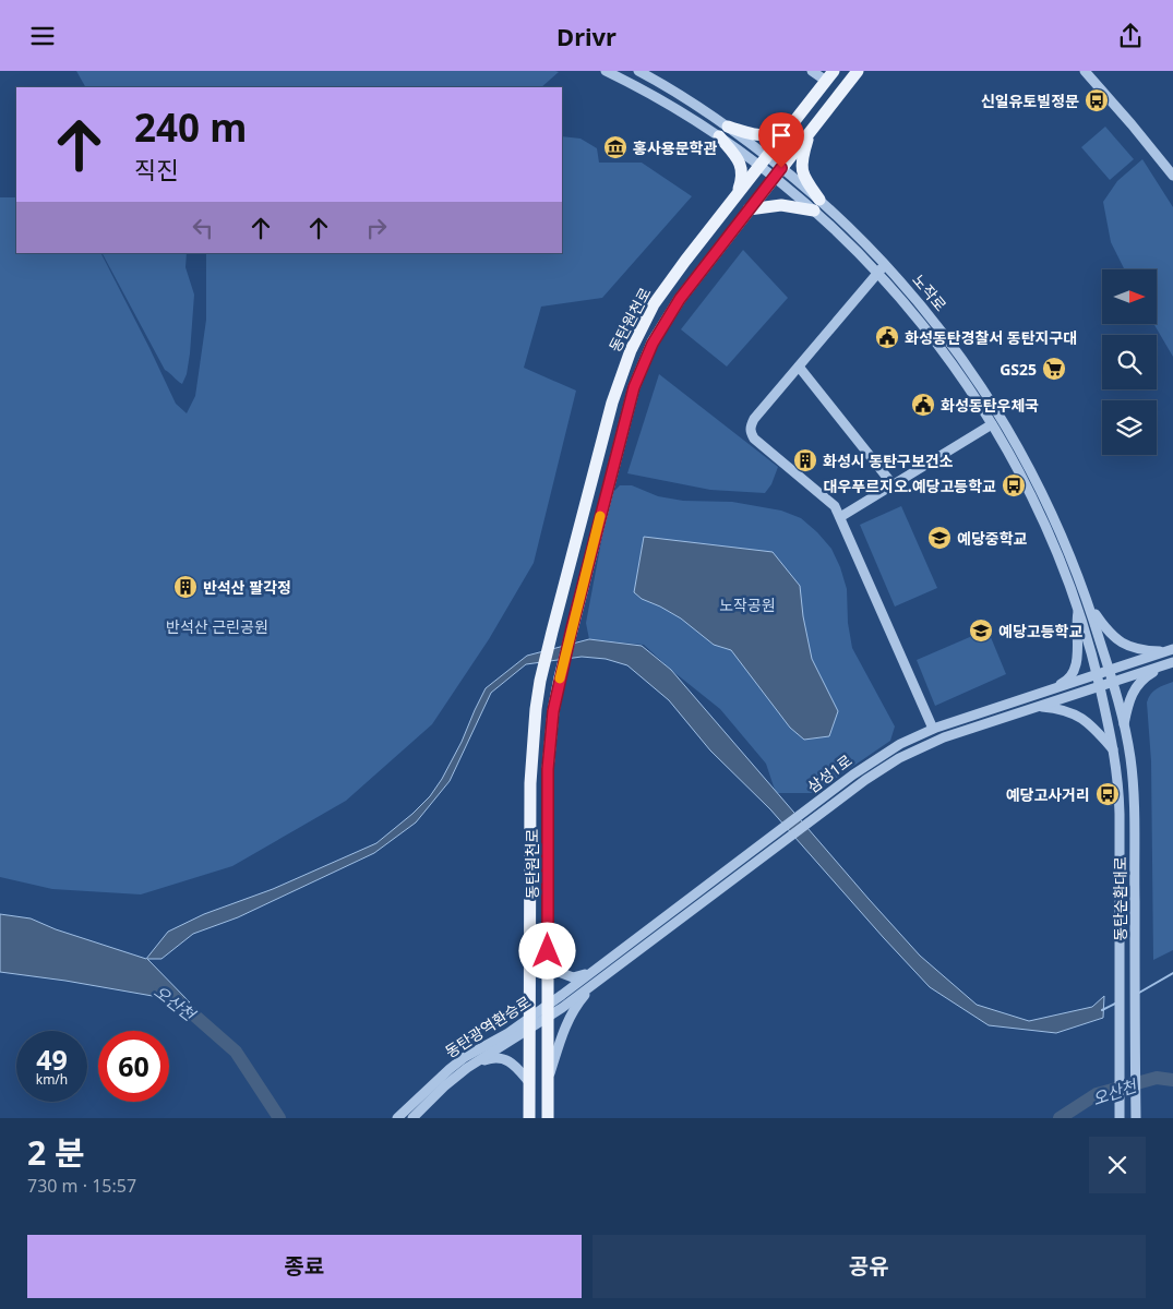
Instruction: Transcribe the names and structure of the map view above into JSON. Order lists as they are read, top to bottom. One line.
{"streets":{"main road":["동탄원천로"],"street":["노작로","삼성1로","동탄순환대로","동탄광역환승로"]},"crossings":[["노작로","동탄원천로"],["노작로","삼성1로"],["노작로","동탄순환대로"],["동탄원천로","삼성1로"],["동탄원천로","동탄광역환승로"],["삼성1로","동탄순환대로"],["삼성1로","동탄광역환승로"]],"water":["오산천"],"parks":["노작공원","반석산 근린공원"],"places":{"bus stop":["신일유토빌정문","대우푸르지오.예당고등학교","예당고사거리"],"museum":["홍사용문학관"],"public building":["화성동탄경찰서 동탄지구대","화성동탄우체국"],"supermarket":["GS25"],"building":["화성시 동탄구보건소","반석산 팔각정"],"school or university":["예당중학교","예당고등학교"]},"north":"right","page":{"header":"Drivr","turn":["240 m","직진"],"speed":"49 km/h","limit":"60","heading":["2 분","730 m · 15:57"],"buttons":["종료","공유"]}}
